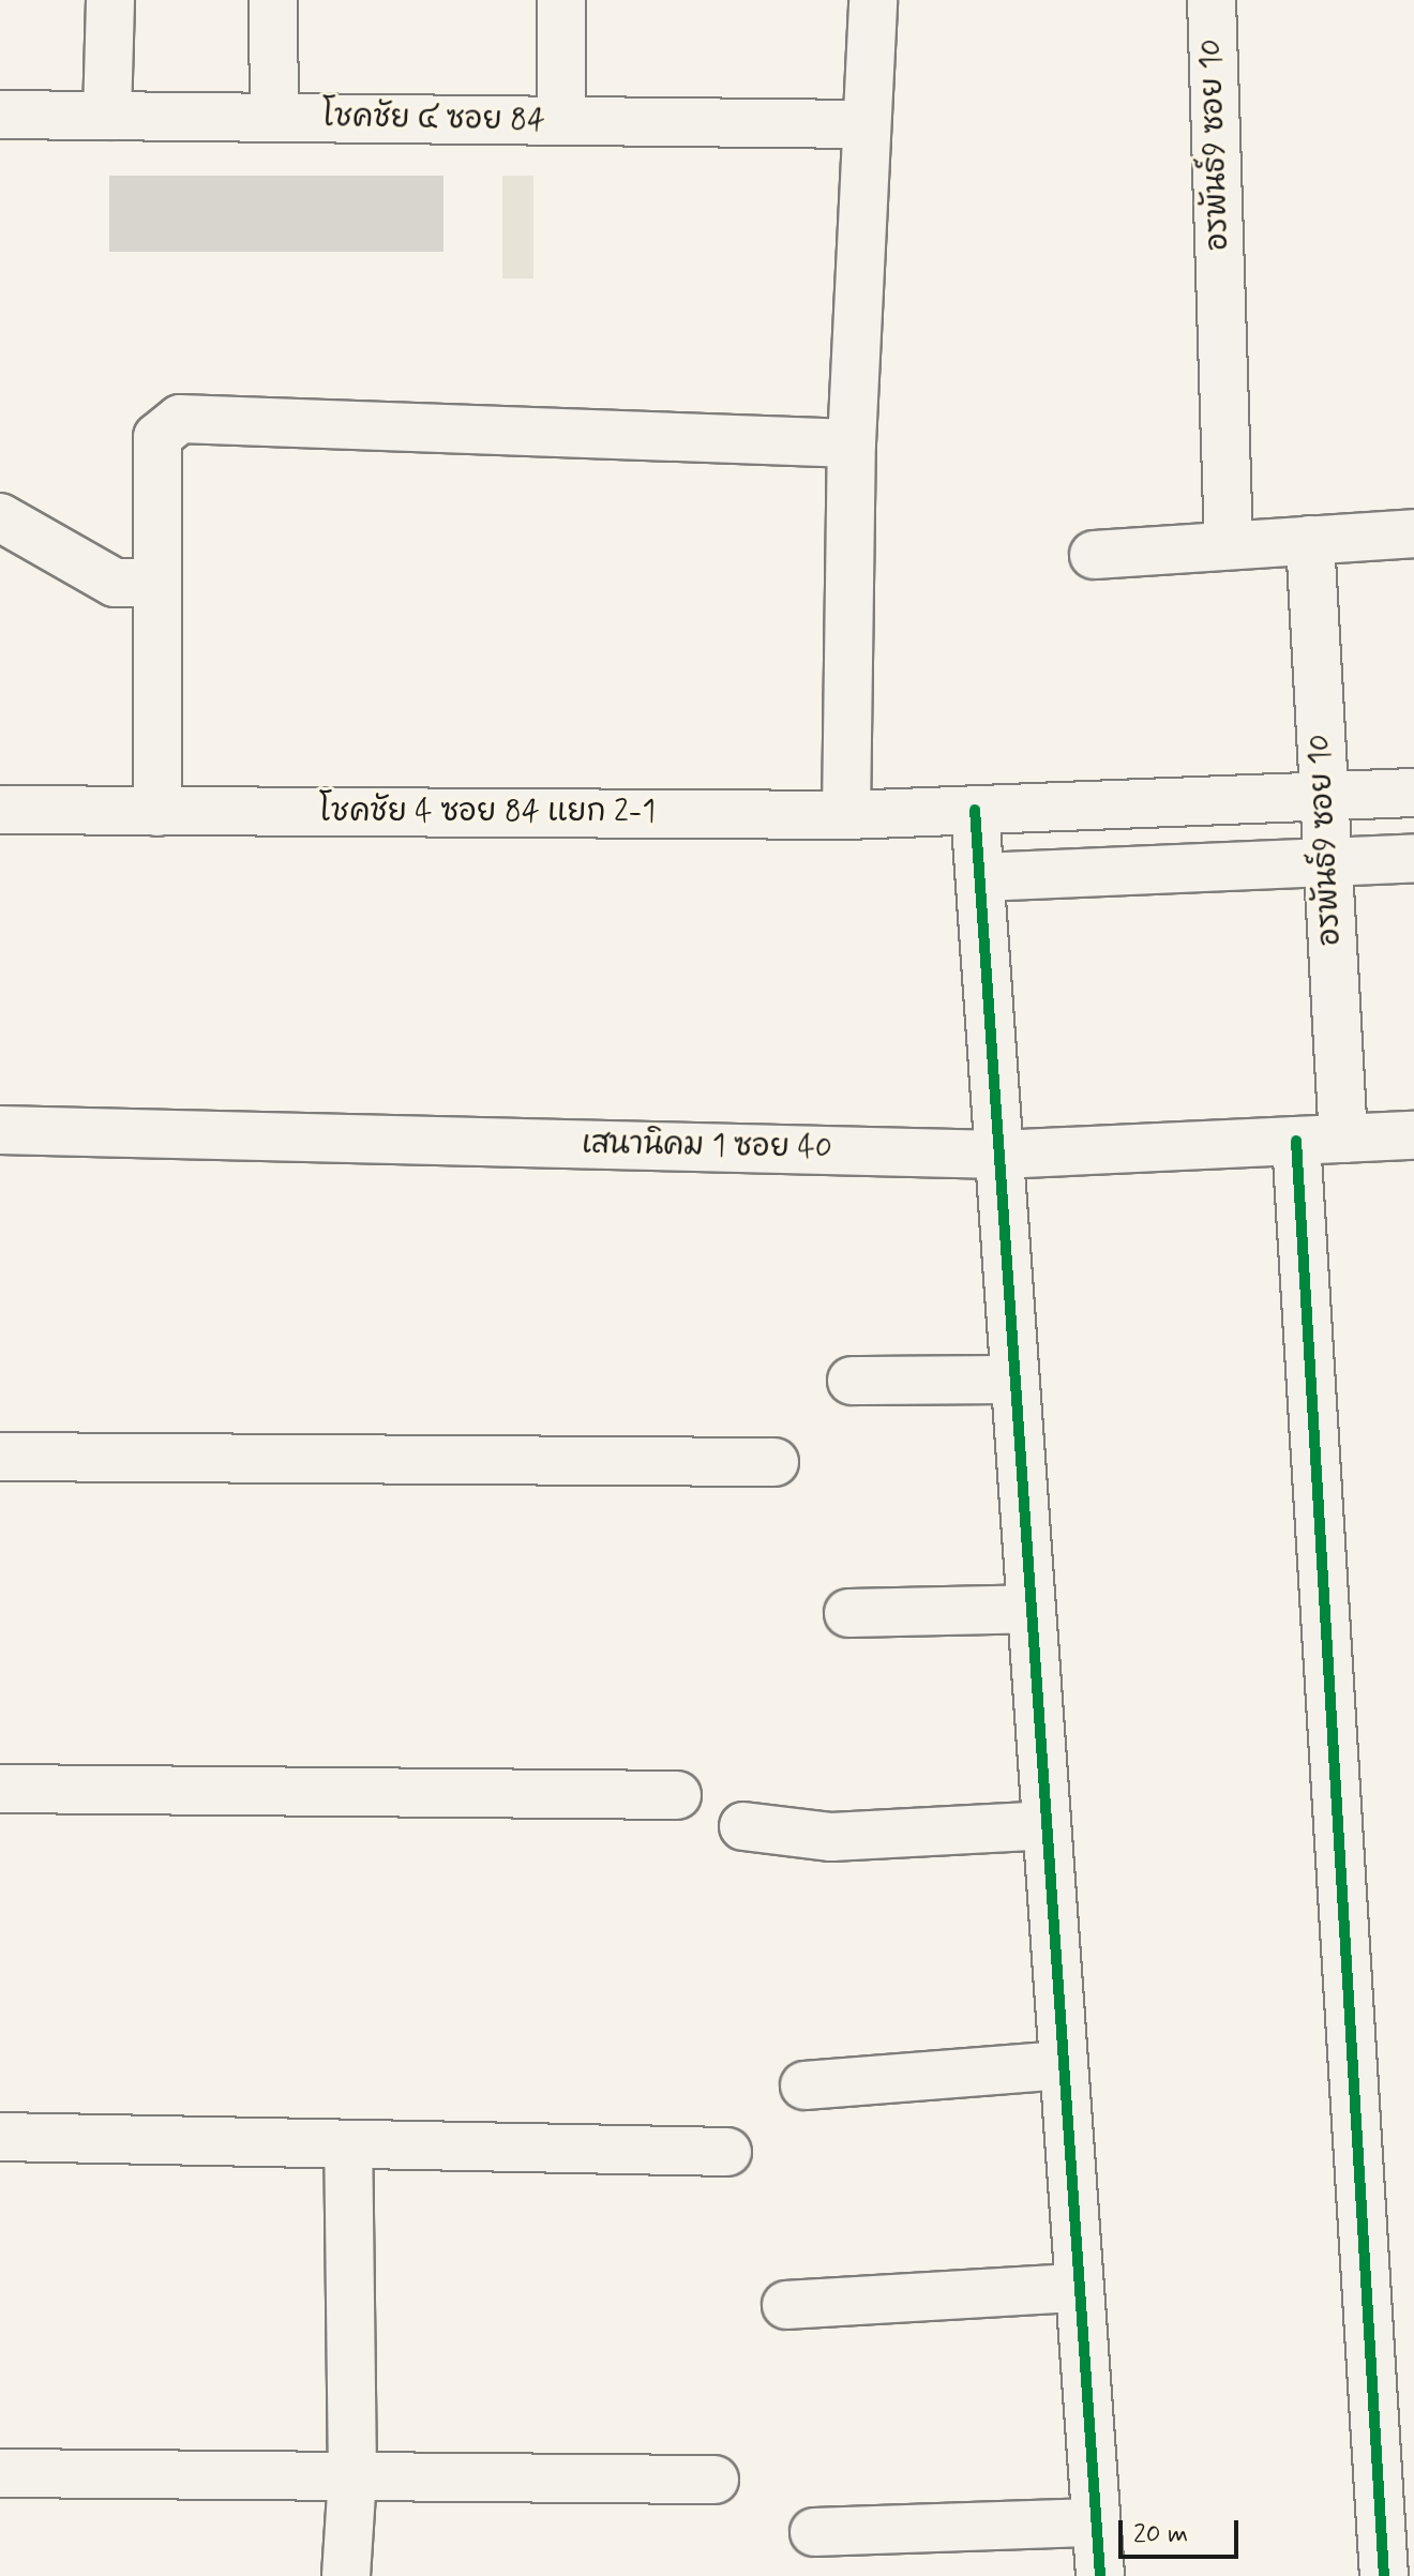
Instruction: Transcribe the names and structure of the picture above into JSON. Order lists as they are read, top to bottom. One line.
{"streets":{"street":["โชคชัย ๔ ซอย 84","อรพันธ์9 ซอย 10","โชคชัย 4 ซอย 84 แยก 2-1","เสนานิคม 1 ซอย 40"]},"crossings":[["อรพันธ์9 ซอย 10","โชคชัย 4 ซอย 84 แยก 2-1"],["อรพันธ์9 ซอย 10","เสนานิคม 1 ซอย 40"]],"scale_bar":"20 m"}
